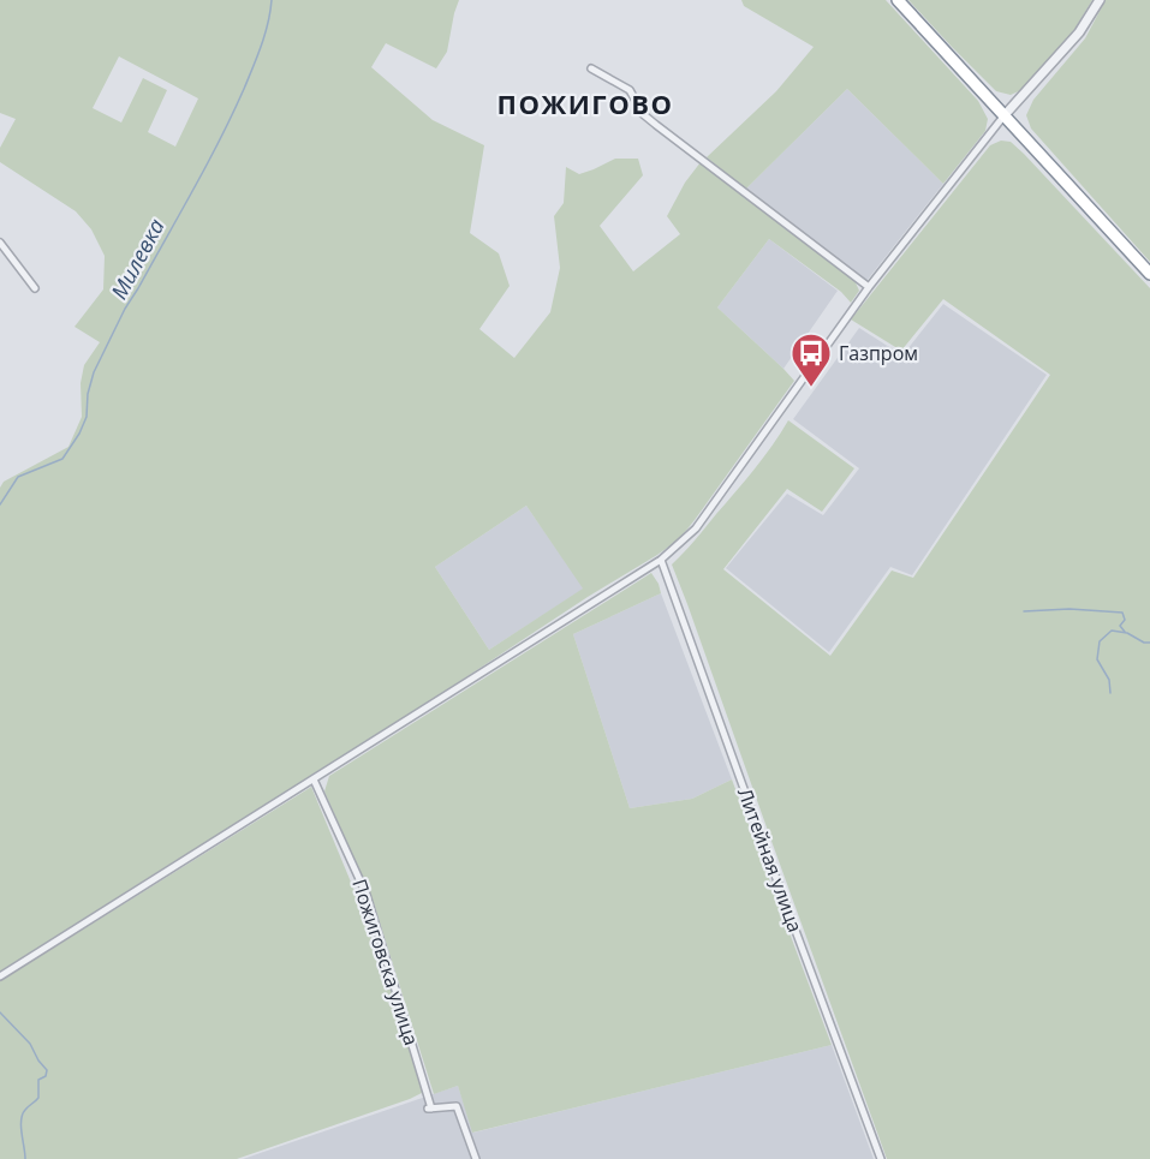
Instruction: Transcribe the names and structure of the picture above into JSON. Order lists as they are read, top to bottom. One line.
{"streets":{"street":["Литейная улица","Пожиговска улица"]},"districts":["ПОЖИГОВО"],"water":["Милевка"],"places":{"bus stop":["Газпром"]}}
